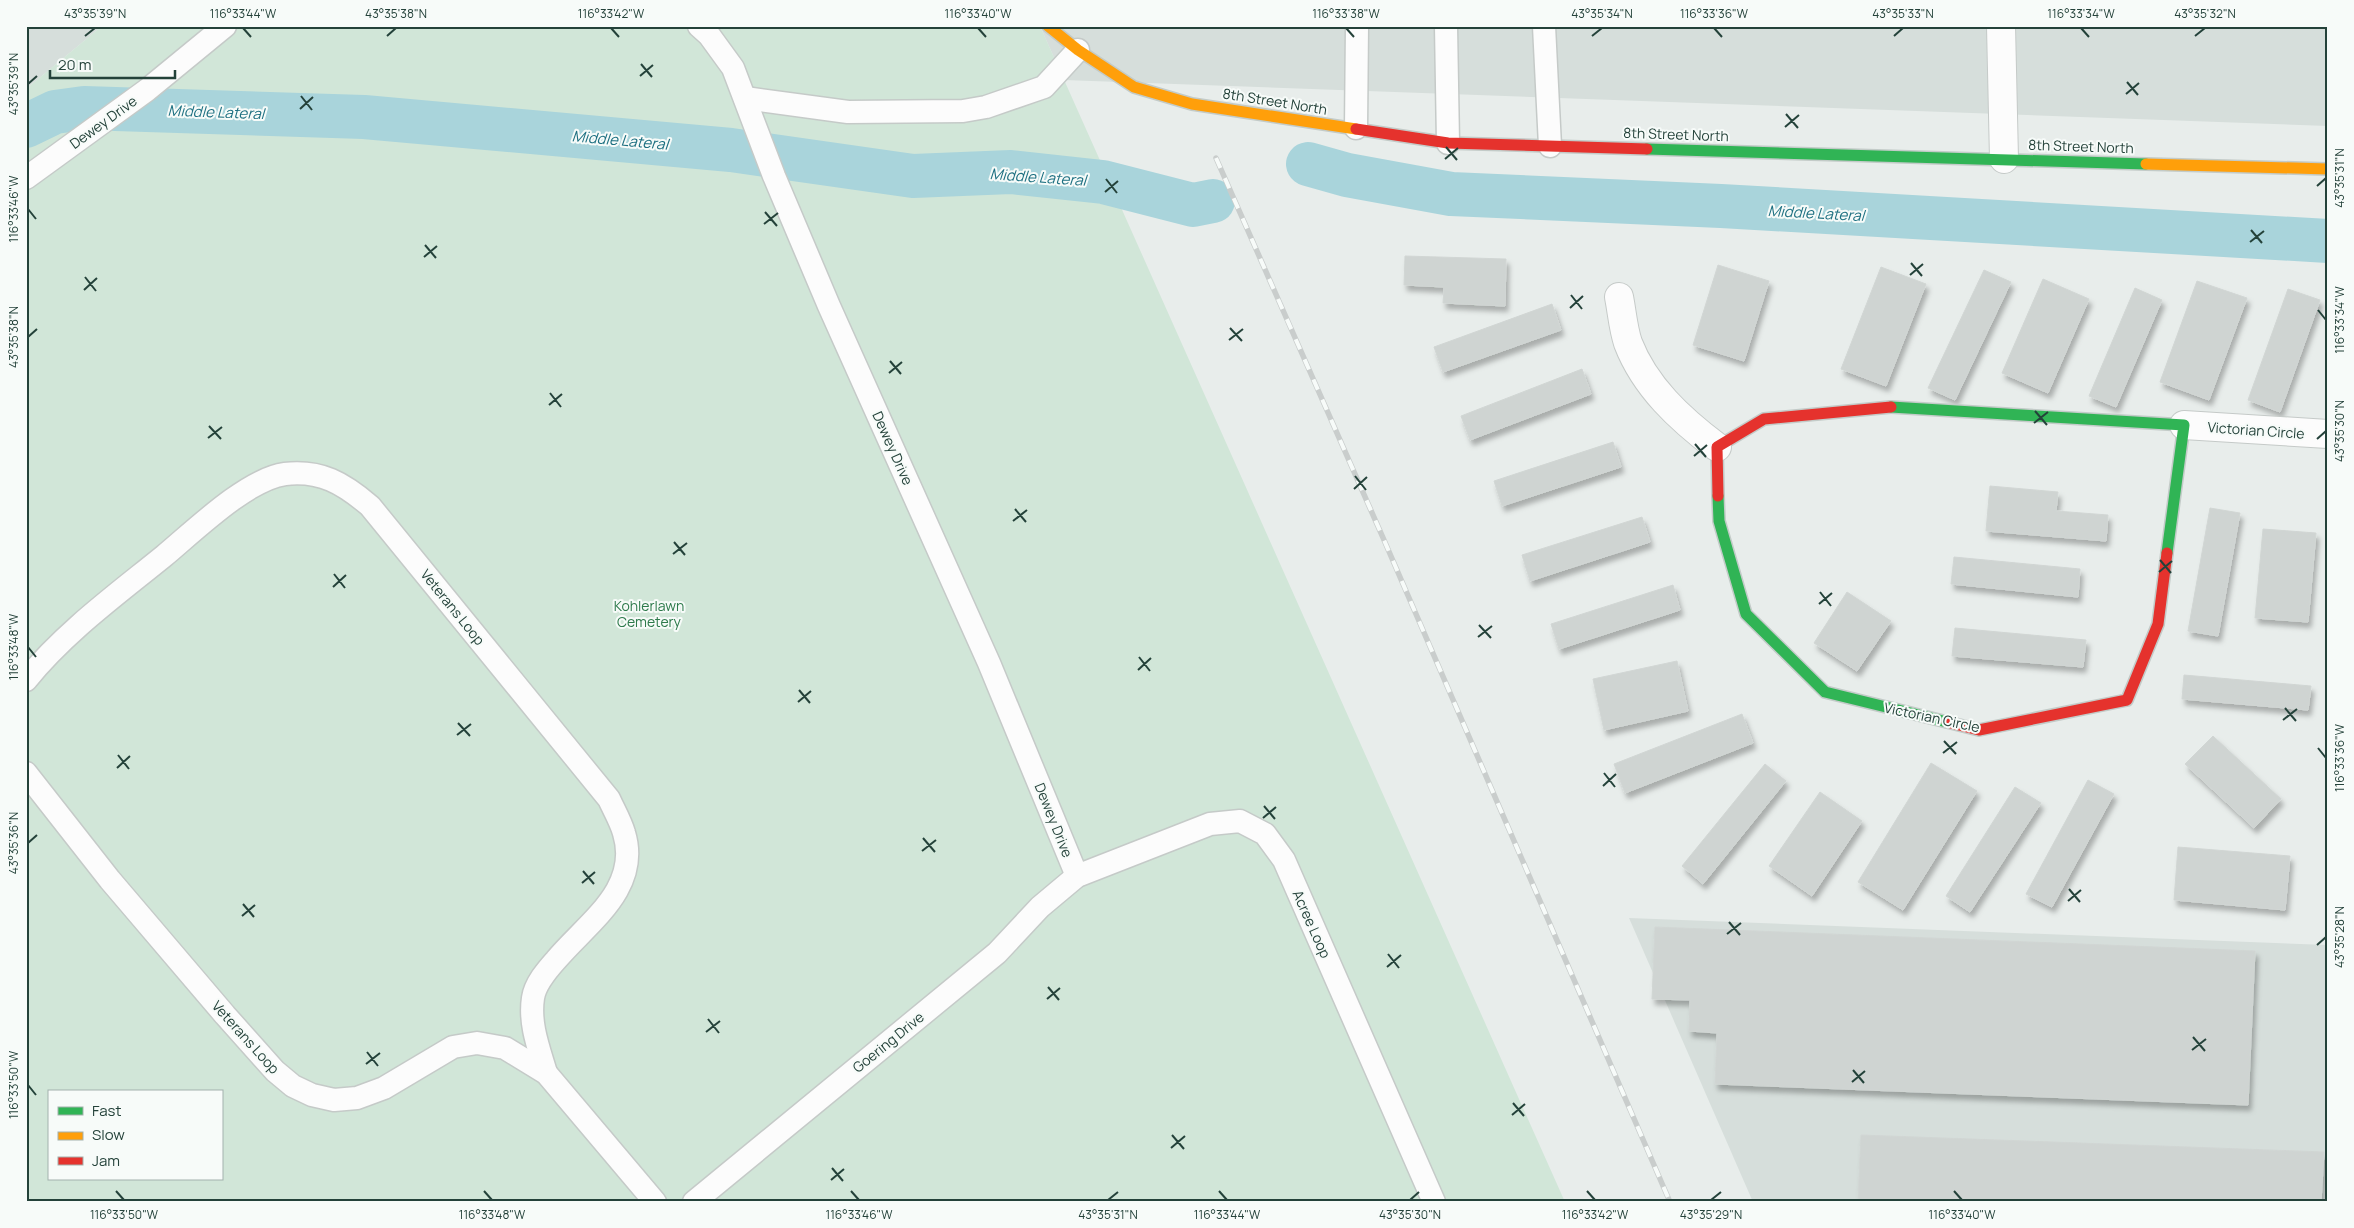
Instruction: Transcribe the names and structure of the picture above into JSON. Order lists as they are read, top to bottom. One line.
{"streets":{"street":["8th Street North","Victorian Circle"],"lane":["Dewey Drive","Veterans Loop","Acree Loop","Goering Drive"]},"crossings":[["Dewey Drive","Acree Loop"],["Dewey Drive","Goering Drive"],["Acree Loop","Goering Drive"]],"water":["Middle Lateral"],"parks":["Kohlerlawn Cemetery"],"legend":["Fast","Slow","Jam"],"scale_bar":"20 m","coordinates":["43°35'39\"N","116°33'44\"W","43°35'38\"N","116°33'42\"W","116°33'40\"W","116°33'38\"W","43°35'34\"N","116°33'36\"W","43°35'33\"N","116°33'34\"W","43°35'32\"N","43°35'31\"N","116°33'46\"W","43°35'30\"N","116°33'48\"W","43°35'36\"N","43°35'28\"N","116°33'50\"W","43°35'29\"N"]}
